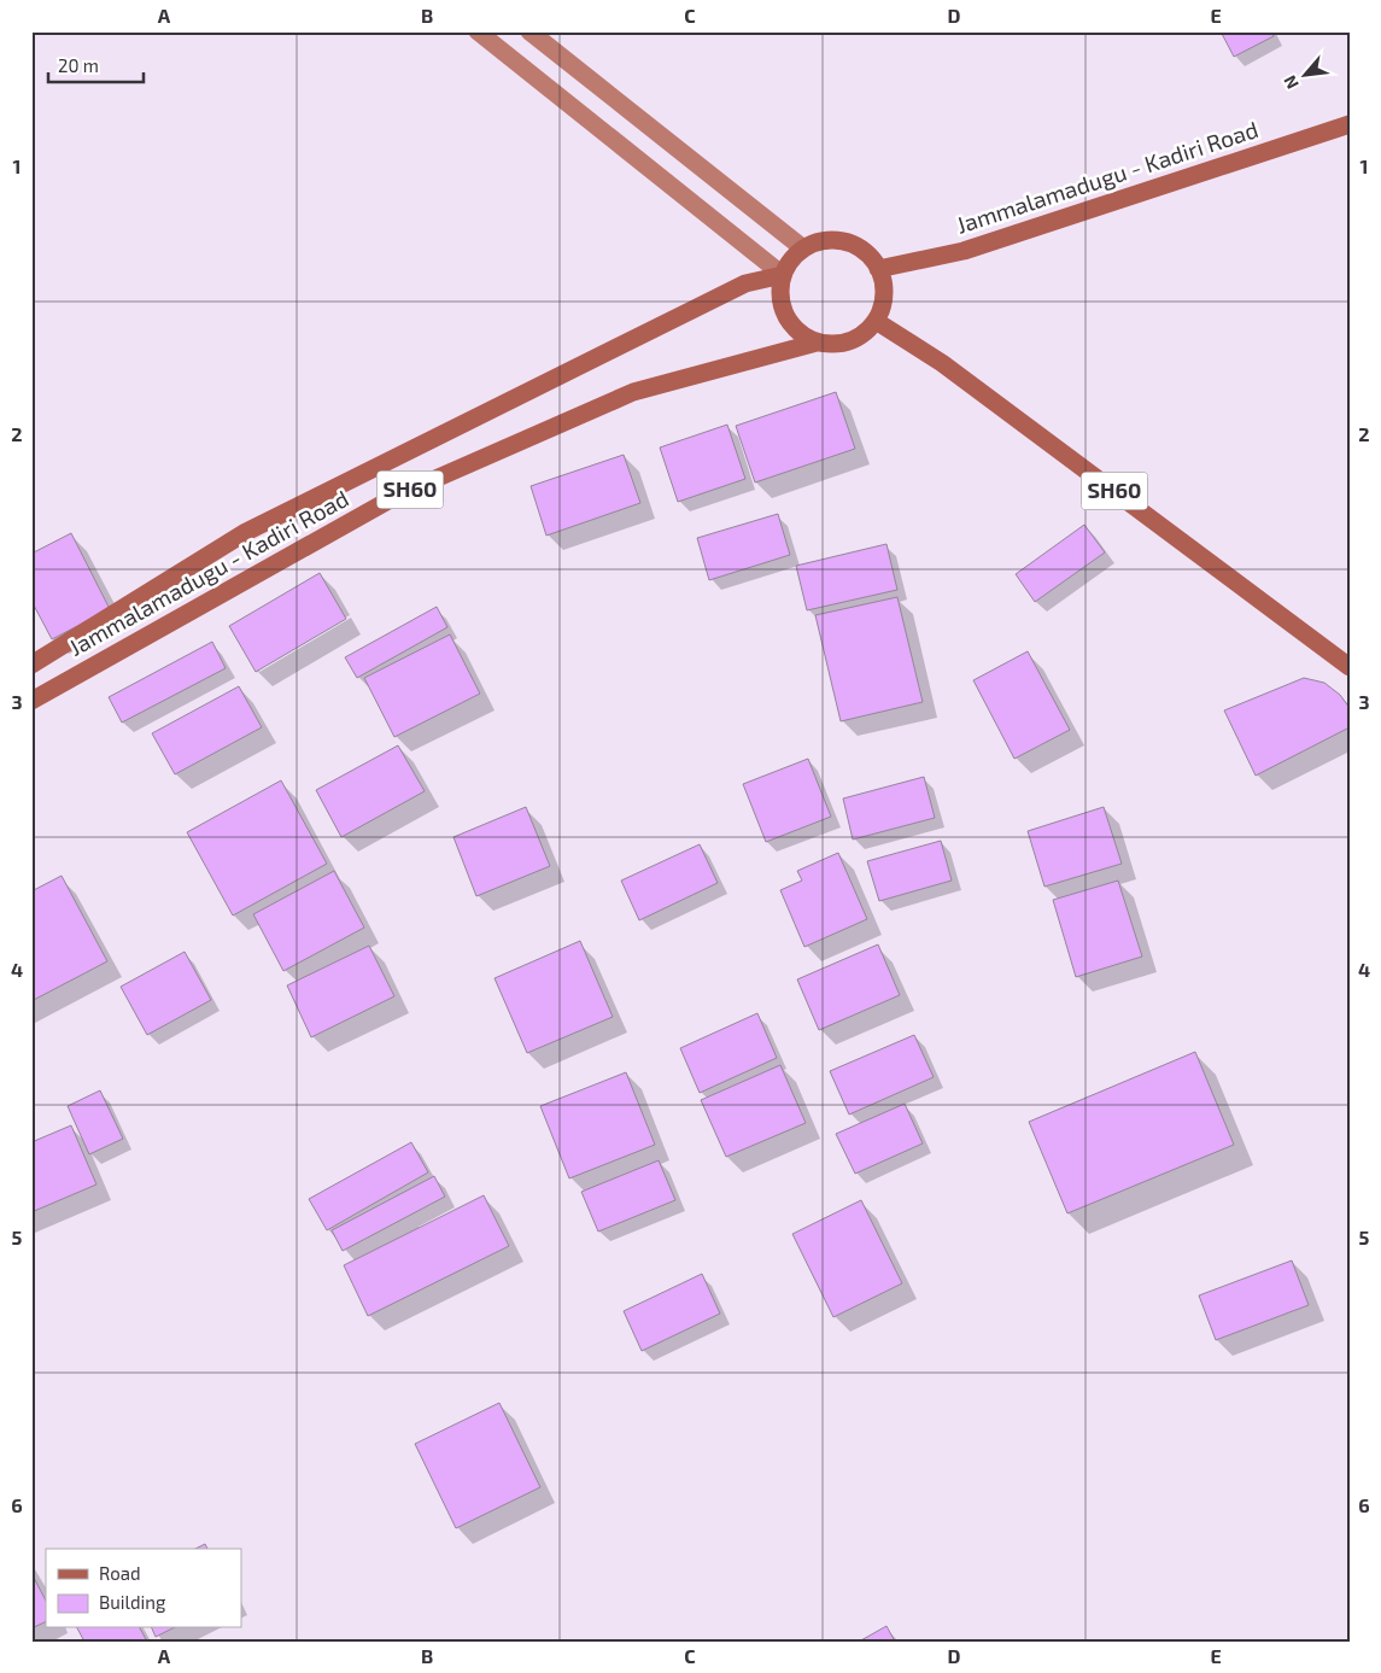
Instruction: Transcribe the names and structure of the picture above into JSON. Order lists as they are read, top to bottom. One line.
{"streets":{"main road":["Jammalamadugu - Kadiri Road","SH60"]},"crossings":[["Jammalamadugu - Kadiri Road","SH60"]],"legend":["Road","Building"],"scale_bar":"20 m","north":"bottom left","grid":{"columns":["A","B","C","D","E"],"rows":["1","2","3","4","5","6"]}}
